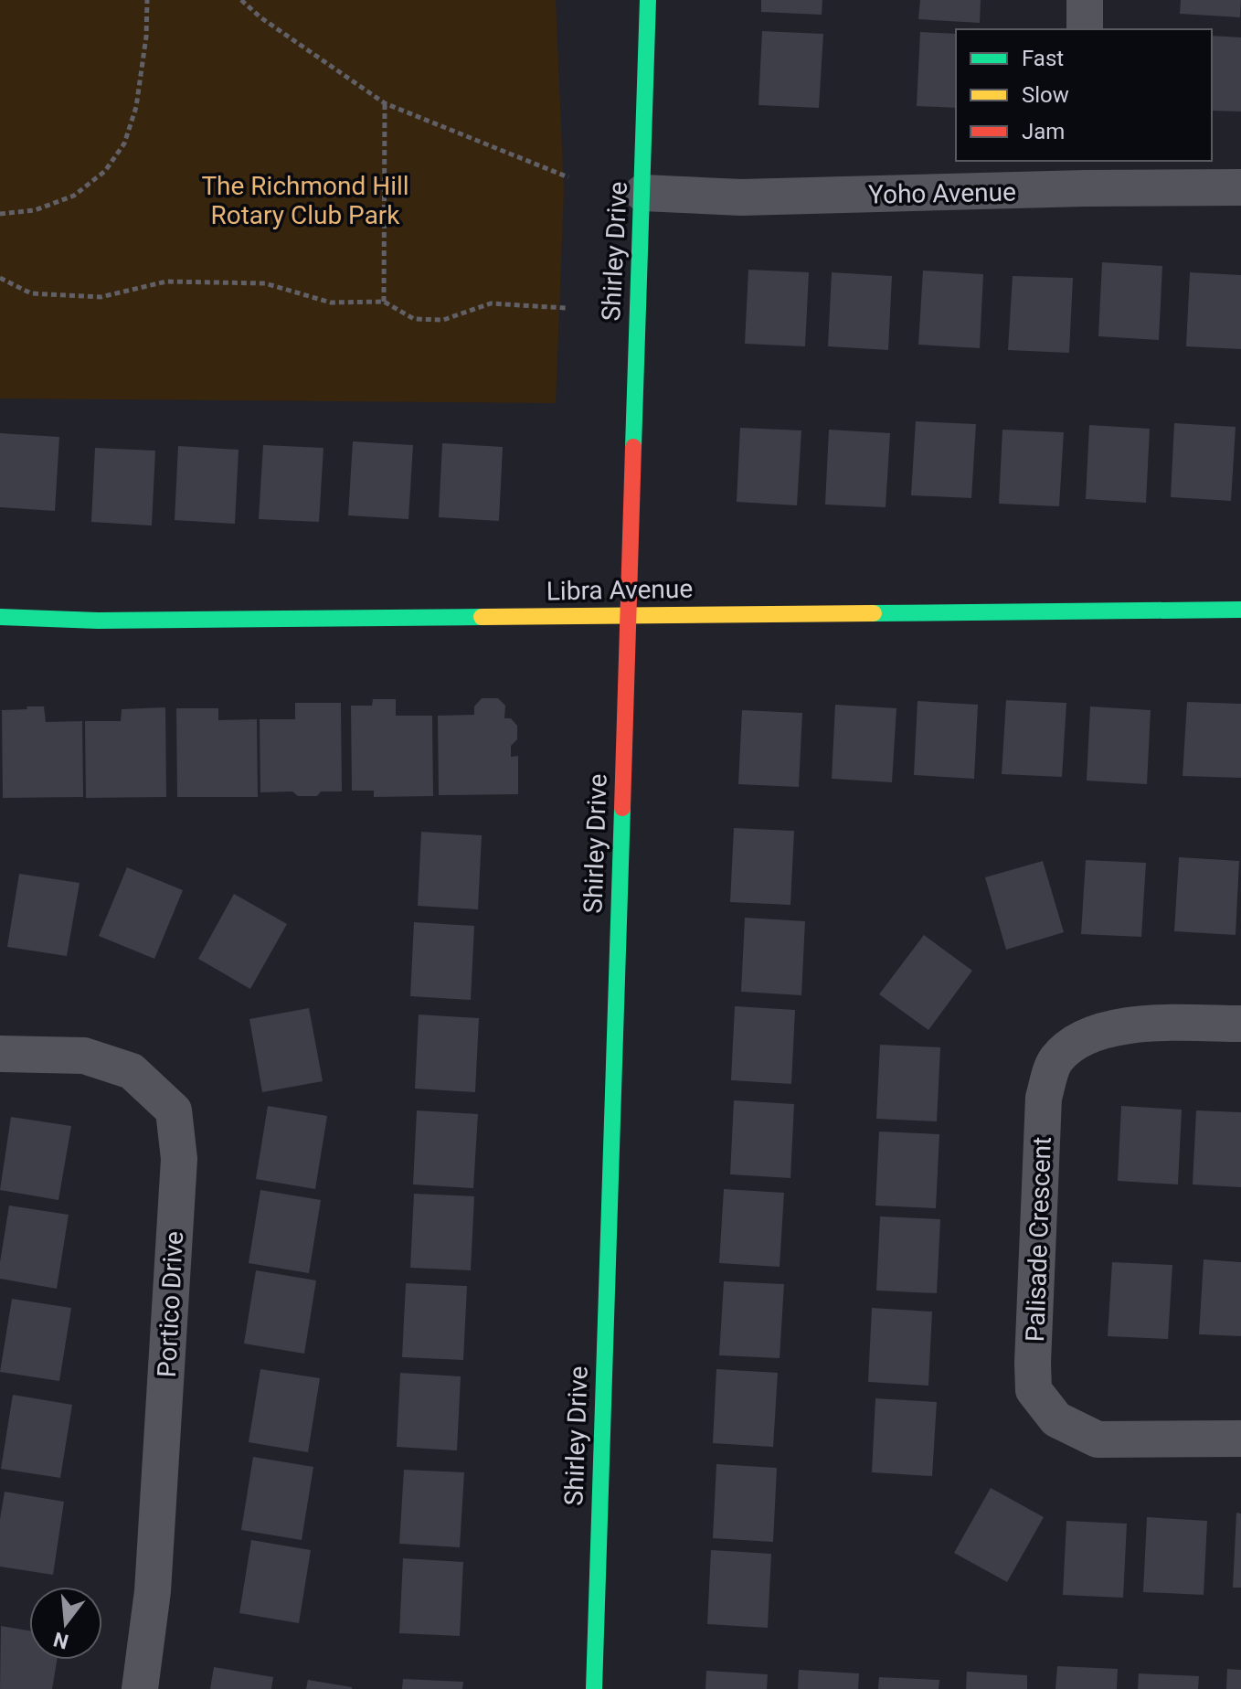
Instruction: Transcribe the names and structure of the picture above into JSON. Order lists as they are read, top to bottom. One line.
{"streets":{"street":["Yoho Avenue","Shirley Drive","Libra Avenue","Palisade Crescent","Portico Drive"]},"crossings":[["Yoho Avenue","Shirley Drive"],["Shirley Drive","Libra Avenue"]],"parks":["The Richmond Hill Rotary Club Park"],"legend":["Fast","Slow","Jam"],"north":"bottom"}
